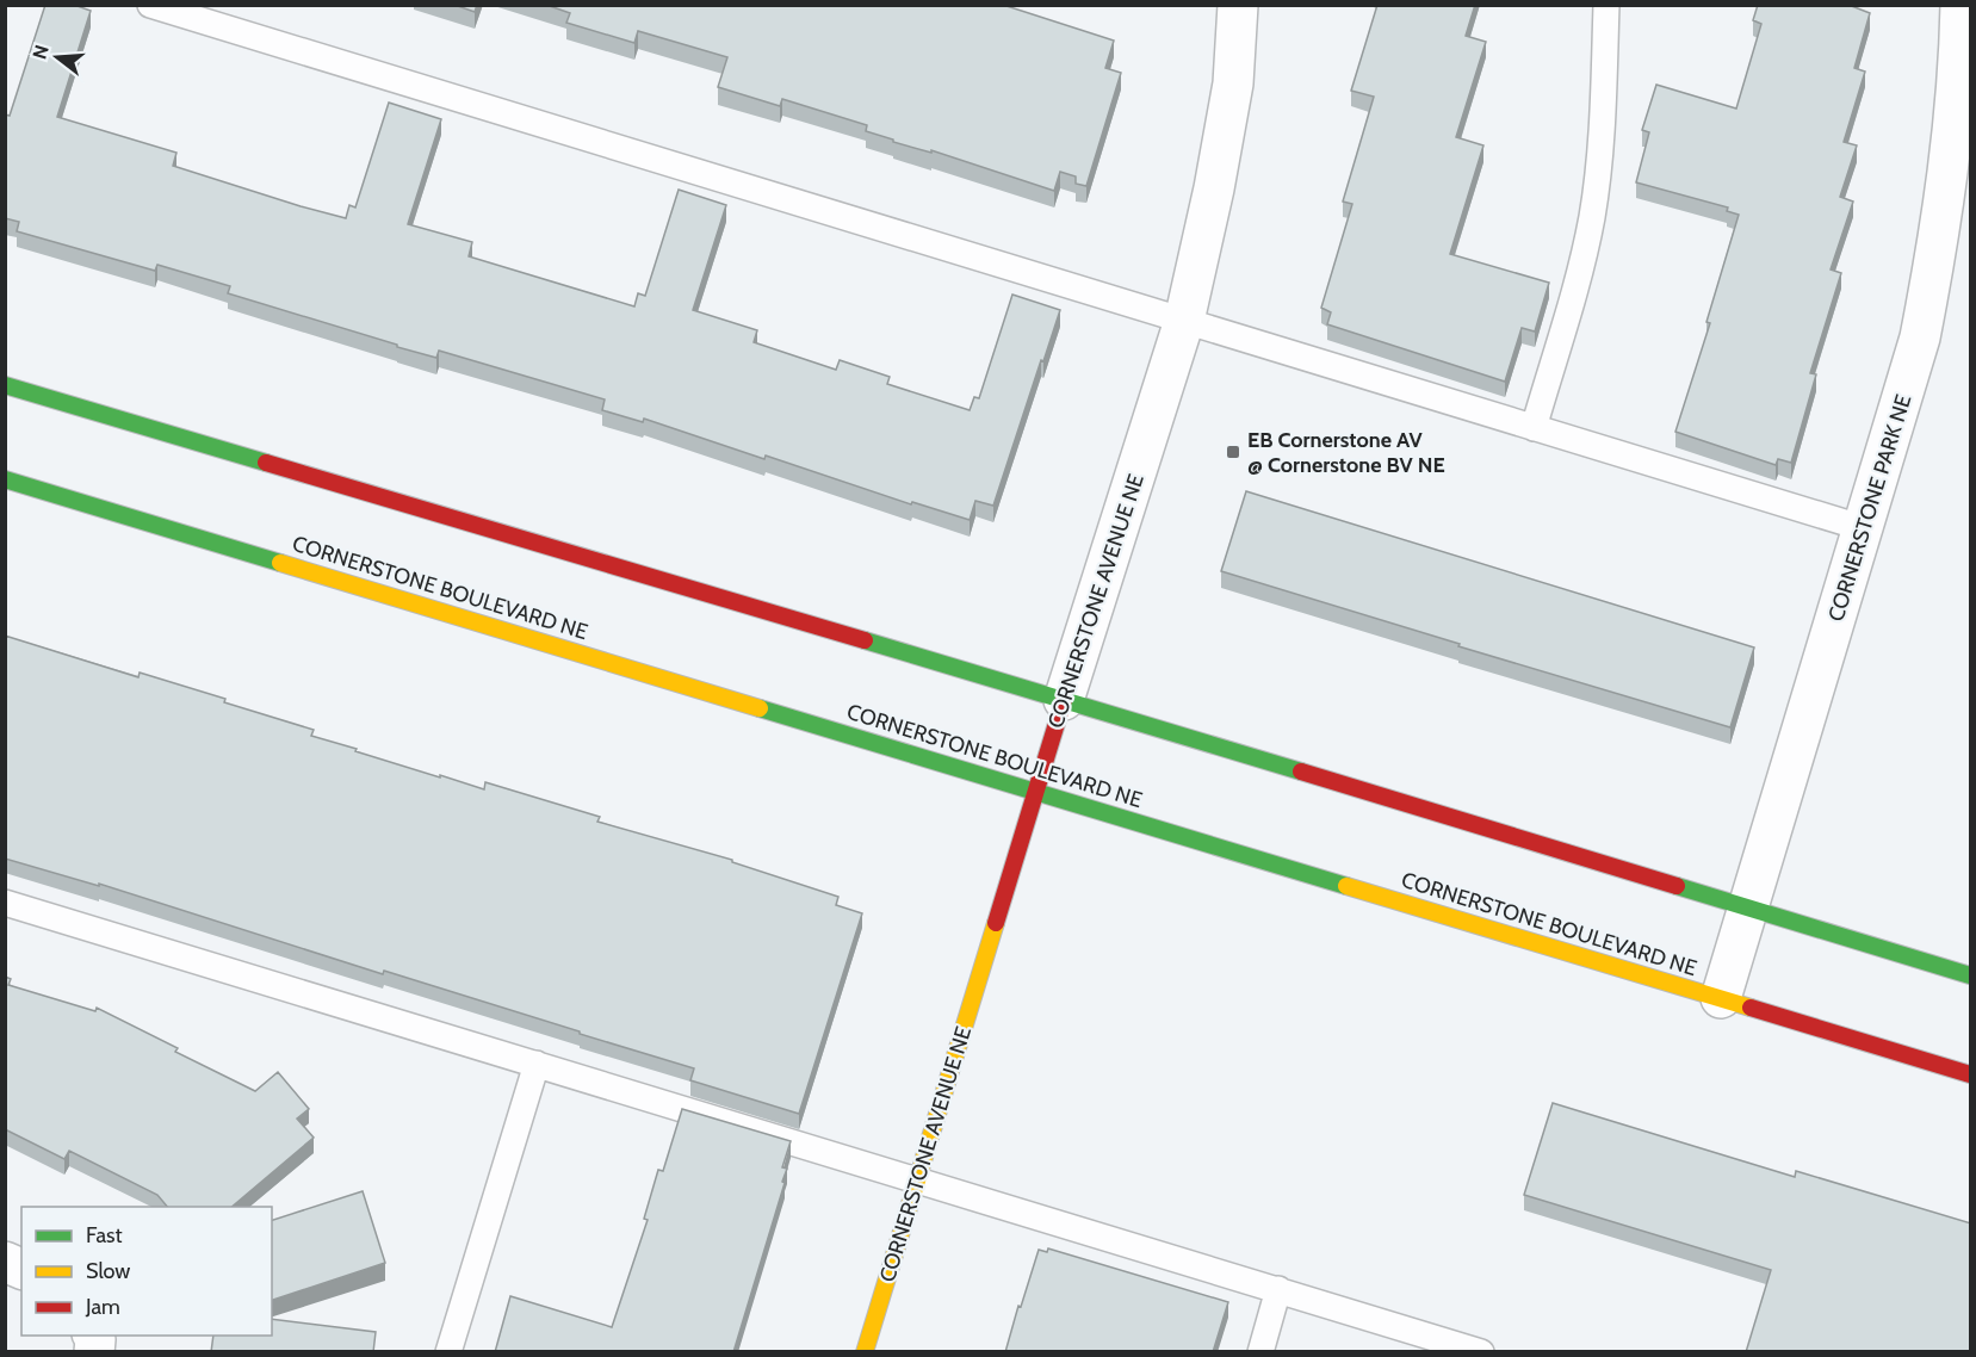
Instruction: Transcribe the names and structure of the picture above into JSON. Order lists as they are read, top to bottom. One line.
{"streets":{"street":["CORNERSTONE PARK NE","CORNERSTONE BOULEVARD NE","CORNERSTONE AVENUE NE"]},"crossings":[["CORNERSTONE PARK NE","CORNERSTONE BOULEVARD NE"],["CORNERSTONE BOULEVARD NE","CORNERSTONE AVENUE NE"]],"places":{"transit":["EB Cornerstone AV @ Cornerstone BV NE"]},"legend":["Fast","Slow","Jam"],"north":"left"}
